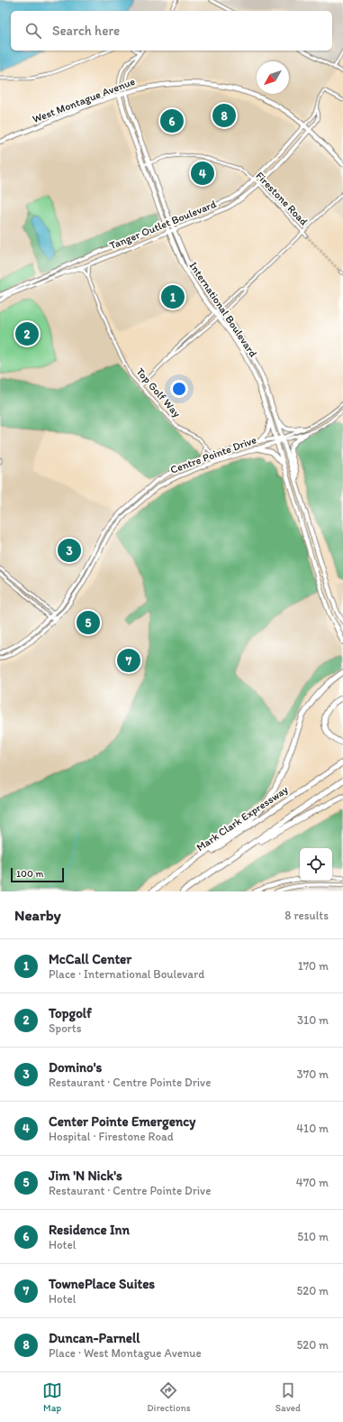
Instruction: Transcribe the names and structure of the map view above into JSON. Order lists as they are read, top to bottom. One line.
{"streets":{"highway":["Mark Clark Expressway"],"main road":["West Montague Avenue","International Boulevard"],"street":["Firestone Road","Tanger Outlet Boulevard","Top Golf Way","Centre Pointe Drive"]},"crossings":[["West Montague Avenue","Tanger Outlet Boulevard"],["West Montague Avenue","International Boulevard"],["Firestone Road","Tanger Outlet Boulevard"],["Firestone Road","International Boulevard"],["Tanger Outlet Boulevard","International Boulevard"],["Tanger Outlet Boulevard","Top Golf Way"],["International Boulevard","Centre Pointe Drive"],["Top Golf Way","Centre Pointe Drive"]],"scale_bar":"100 m","north":"bottom left","page":{"search":"Search here","pins":["8","6","4","1","2","3","5","7"],"scale":"100 m","heading":["Nearby","8 results"],"list":[{"mark":"1","name":"McCall Center","note":"Place · International Boulevard","value":"170 m"},{"mark":"2","name":"Topgolf","note":"Sports","value":"310 m"},{"mark":"3","name":"Domino's","note":"Restaurant · Centre Pointe Drive","value":"370 m"},{"mark":"4","name":"Center Pointe Emergency","note":"Hospital · Firestone Road","value":"410 m"},{"mark":"5","name":"Jim 'N Nick's","note":"Restaurant · Centre Pointe Drive","value":"470 m"},{"mark":"6","name":"Residence Inn","note":"Hotel","value":"510 m"},{"mark":"7","name":"TownePlace Suites","note":"Hotel","value":"520 m"},{"mark":"8","name":"Duncan-Parnell","note":"Place · West Montague Avenue","value":"520 m"}],"nav":["Map","Directions","Saved"]}}
